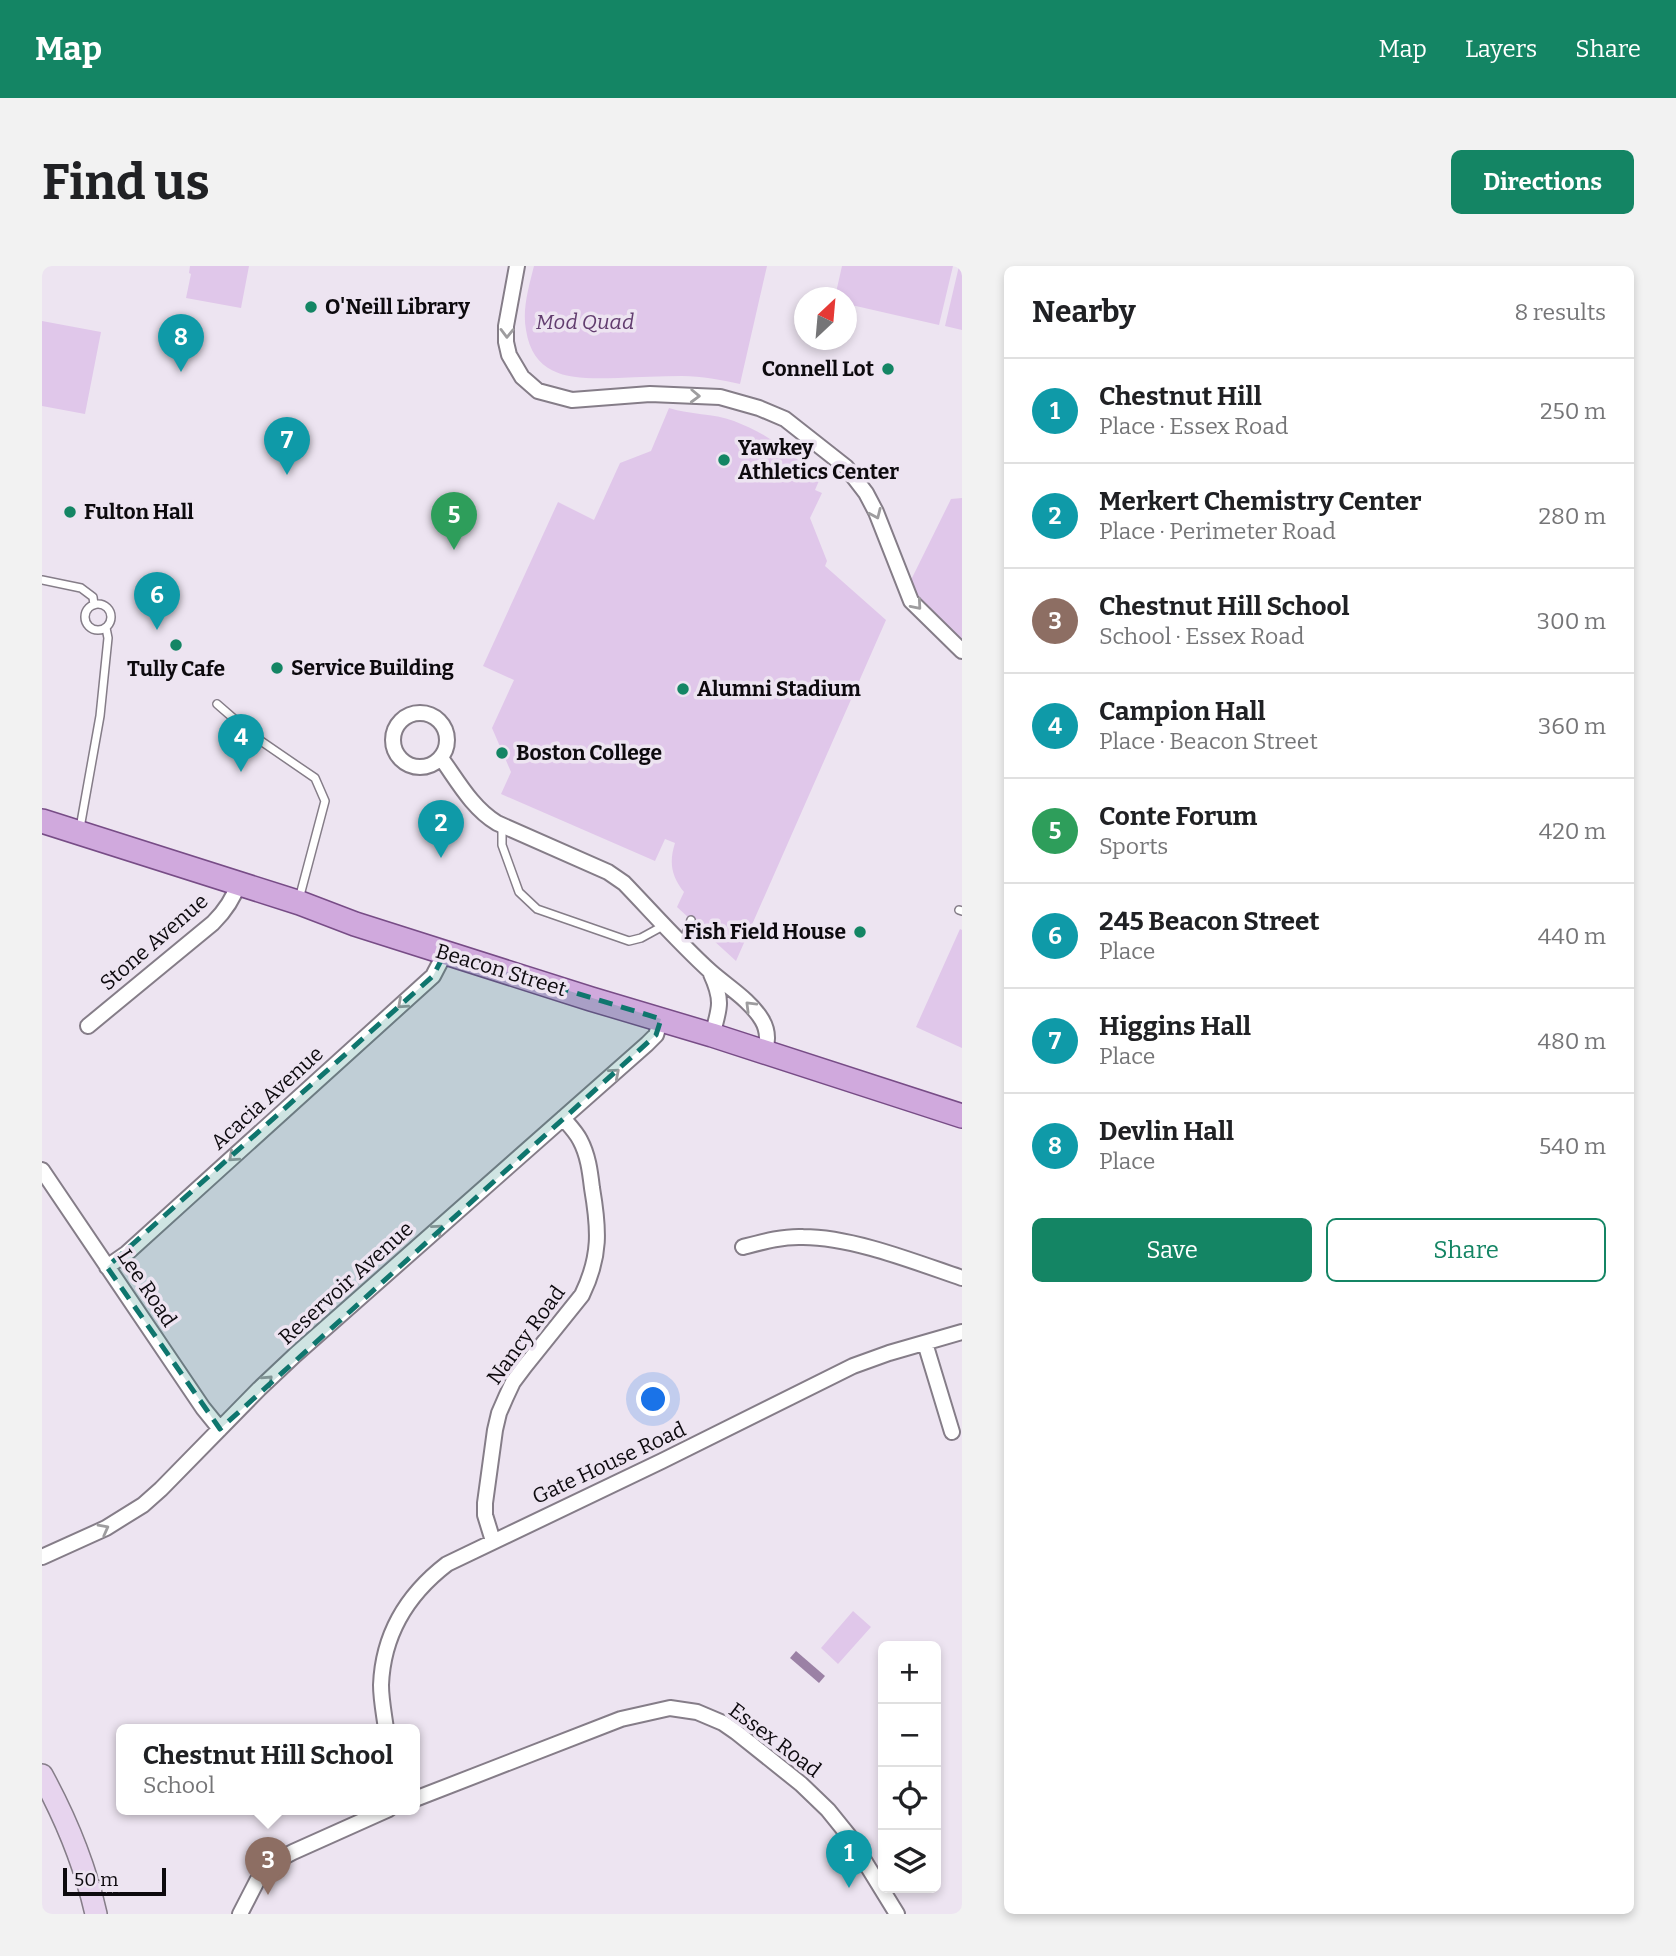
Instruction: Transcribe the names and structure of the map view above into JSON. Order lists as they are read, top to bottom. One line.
{"streets":{"main road":["Beacon Street"],"street":["Stone Avenue","Acacia Avenue","Reservoir Avenue","Lee Road","Nancy Road","Gate House Road","Essex Road"]},"crossings":[["Stone Avenue","Beacon Street"],["Beacon Street","Acacia Avenue"],["Beacon Street","Reservoir Avenue"],["Acacia Avenue","Lee Road"],["Reservoir Avenue","Lee Road"],["Reservoir Avenue","Nancy Road"],["Nancy Road","Gate House Road"]],"one_way":["Acacia Avenue","Reservoir Avenue"],"parks":["Mod Quad"],"places":["O'Neill Library","Connell Lot","Yawkey Athletics Center","Fulton Hall","Tully Cafe","Service Building","Alumni Stadium","Boston College","Fish Field House"],"scale_bar":"50 m","north":"top right","page":{"header":"Map","nav":["Map","Layers","Share"],"buttons":["Directions",["Save","Share"]],"title":"Find us","heading":["Nearby","8 results"],"pins":["8","7","5","6","4","2","1","3"],"list":[{"mark":"1","name":"Chestnut Hill","note":"Place · Essex Road","value":"250 m"},{"mark":"2","name":"Merkert Chemistry Center","note":"Place · Perimeter Road","value":"280 m"},{"mark":"3","name":"Chestnut Hill School","note":"School · Essex Road","value":"300 m"},{"mark":"4","name":"Campion Hall","note":"Place · Beacon Street","value":"360 m"},{"mark":"5","name":"Conte Forum","note":"Sports","value":"420 m"},{"mark":"6","name":"245 Beacon Street","note":"Place","value":"440 m"},{"mark":"7","name":"Higgins Hall","note":"Place","value":"480 m"},{"mark":"8","name":"Devlin Hall","note":"Place","value":"540 m"}],"map_buttons":["+","−"],"popup":["Chestnut Hill School","School"],"scale":"50 m"}}
